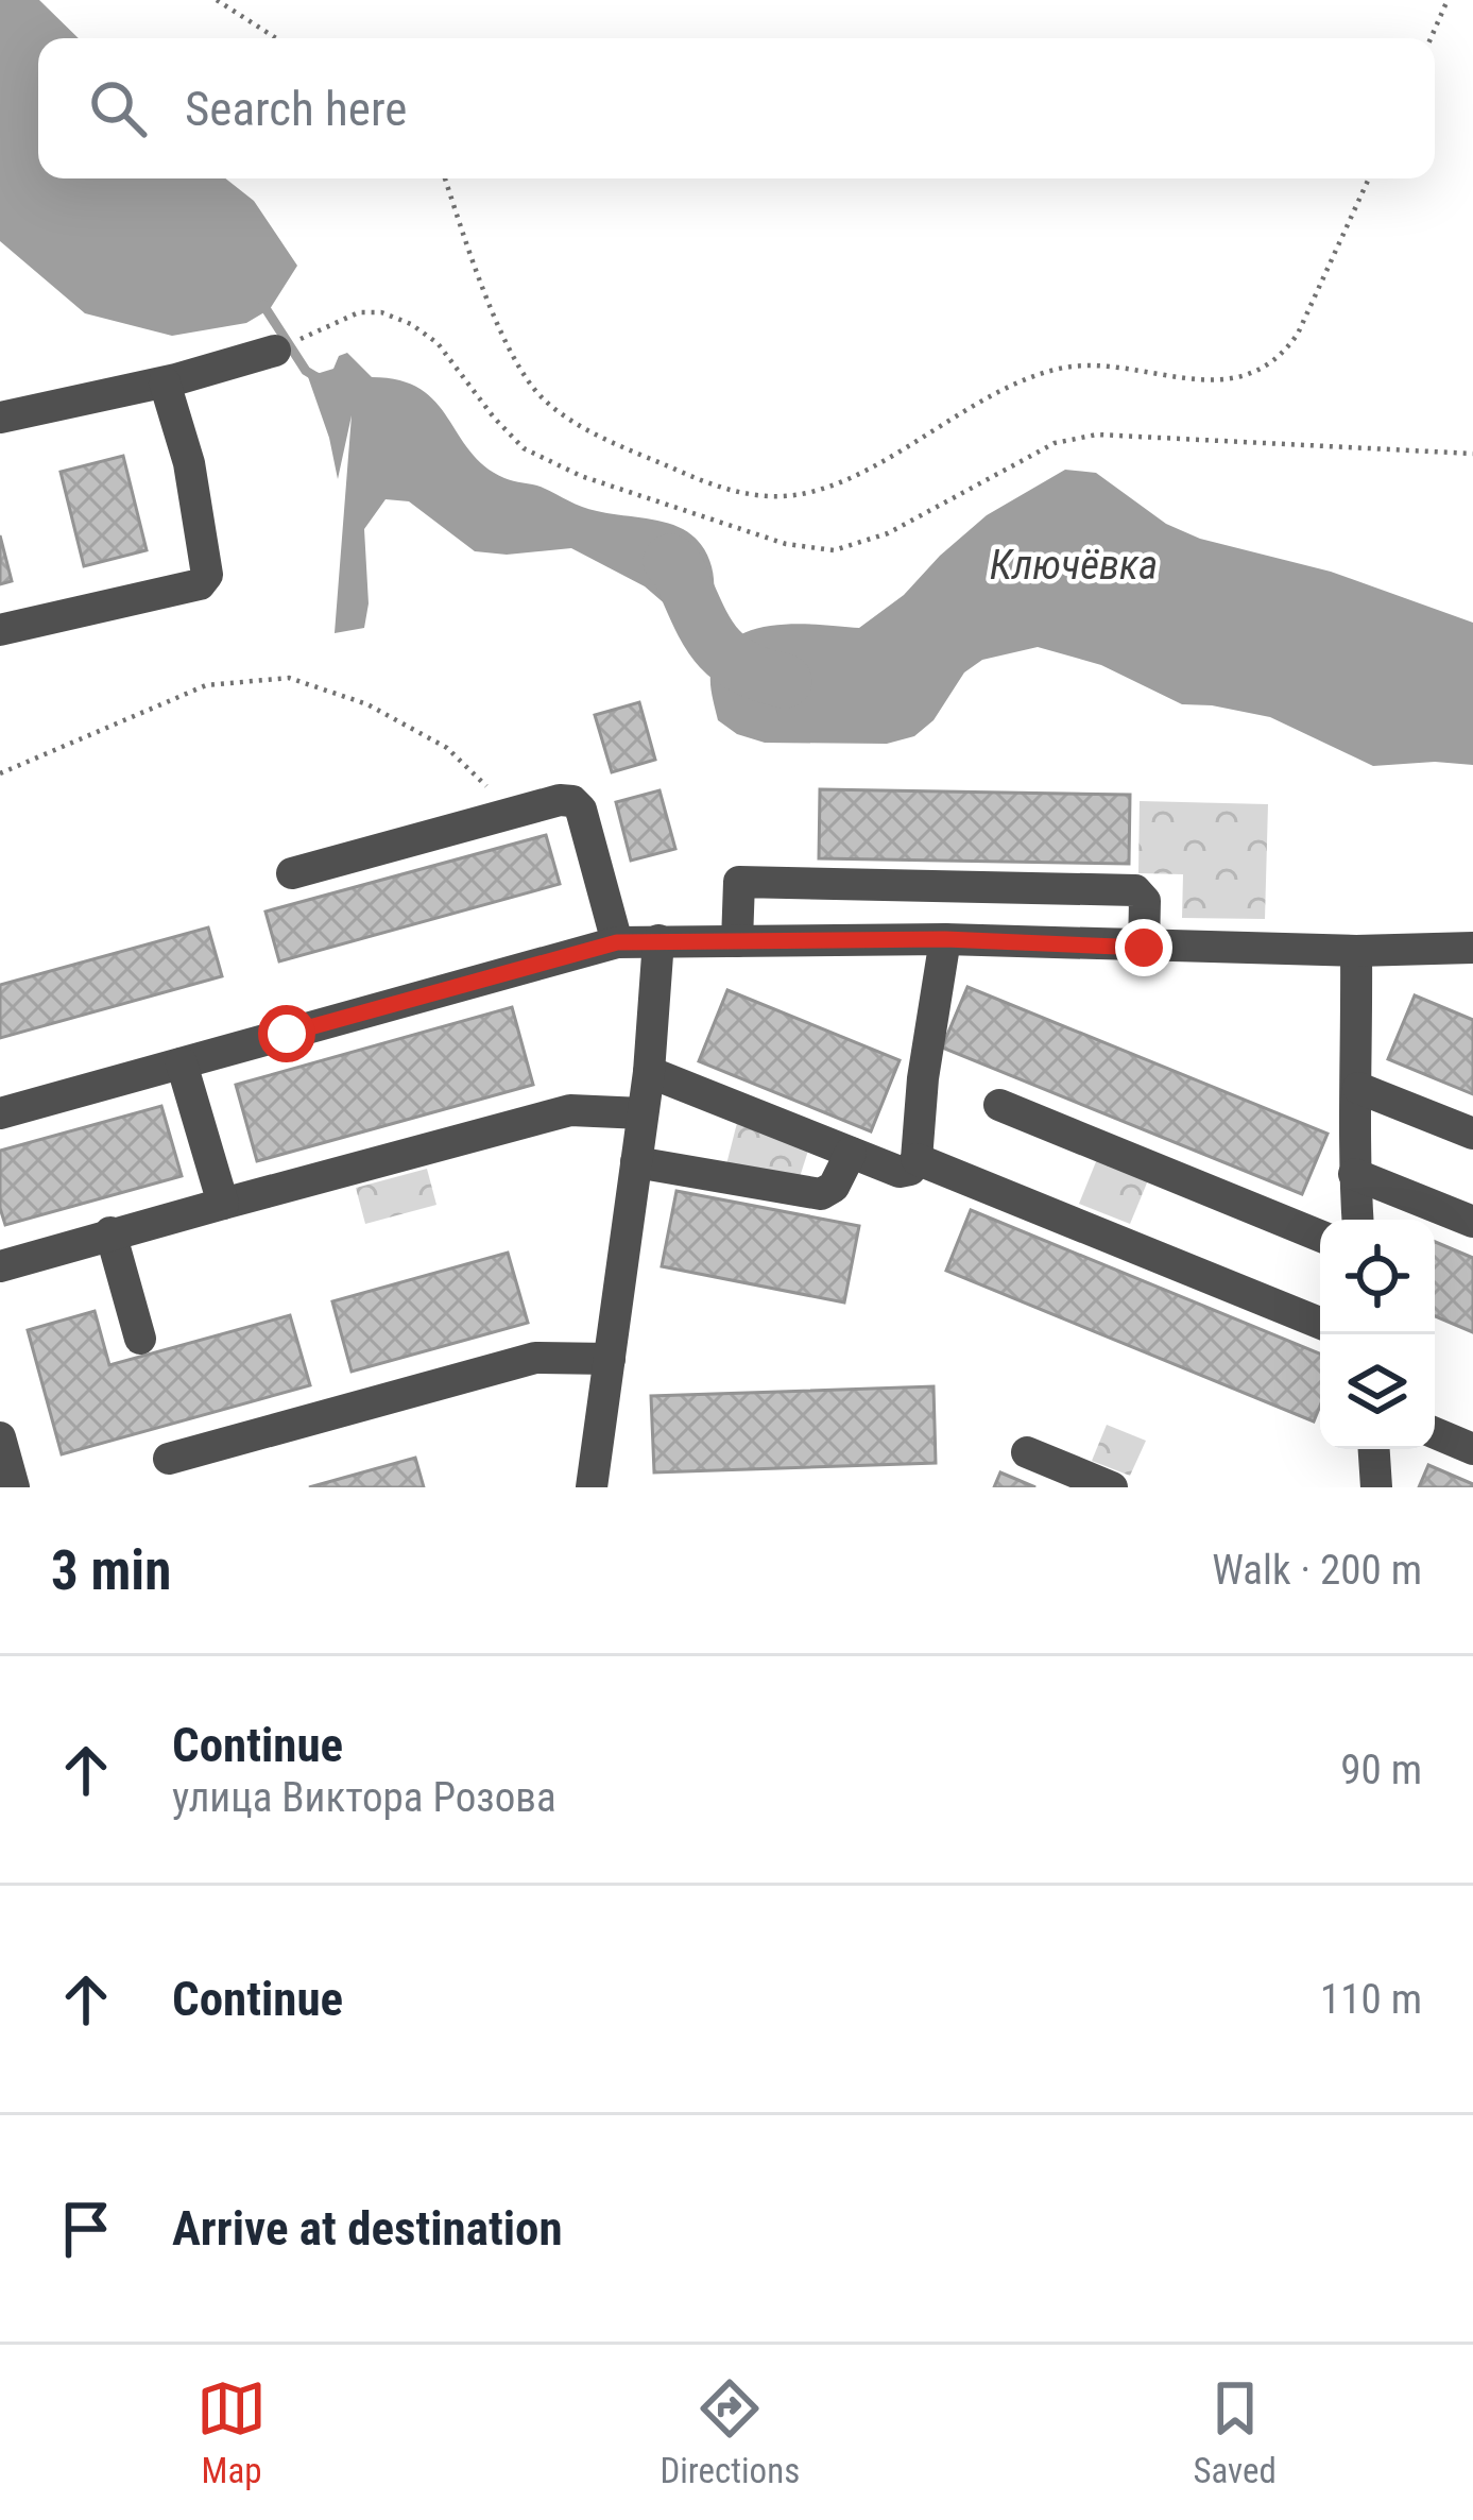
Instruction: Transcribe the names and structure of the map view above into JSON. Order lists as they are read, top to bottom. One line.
{"water":["Ключёвка"],"page":{"search":"Search here","heading":["3 min","Walk · 200 m"],"list":[["Continue","улица Виктора Розова","90 m"],["Continue","110 m"],"Arrive at destination"],"nav":["Map","Directions","Saved"]}}
